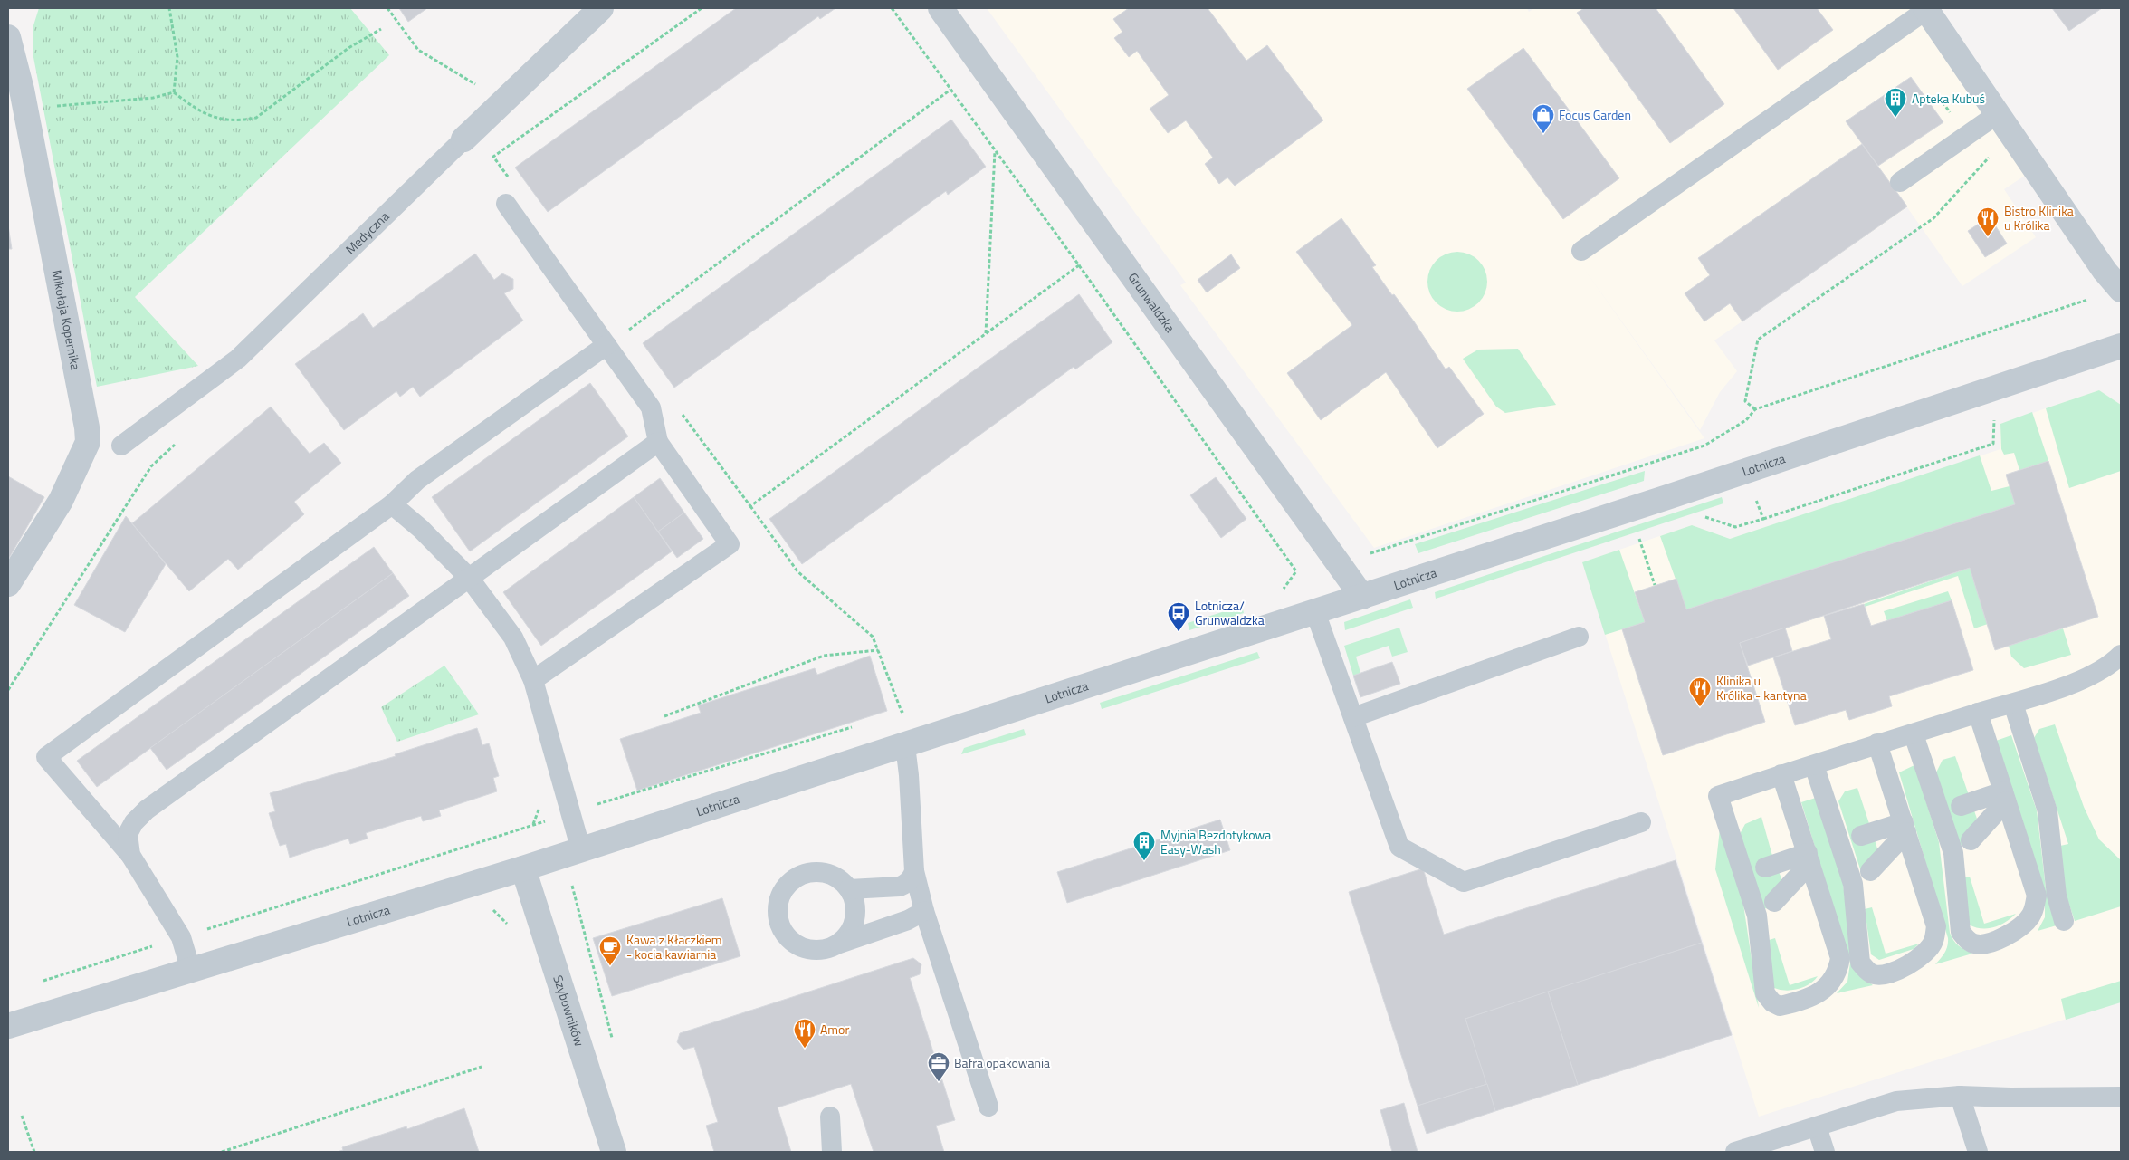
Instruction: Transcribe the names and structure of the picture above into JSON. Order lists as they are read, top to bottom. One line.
{"streets":{"street":["Medyczna","Grunwaldzka","Mikołaja Kopernika","Lotnicza","Szybowników"]},"crossings":[["Grunwaldzka","Lotnicza"],["Lotnicza","Szybowników"]],"places":{"building":["Apteka Kubuś","Myjnia Bezdotykowa Easy-Wash"],"shop":["Focus Garden"],"restaurant":["Bistro Klinika u Królika","Klinika u Królika - kantyna","Amor"],"bus stop":["Lotnicza/ Grunwaldzka"],"cafe":["Kawa z Kłaczkiem - kocia kawiarnia"],"office":["Bafra opakowania"]}}
